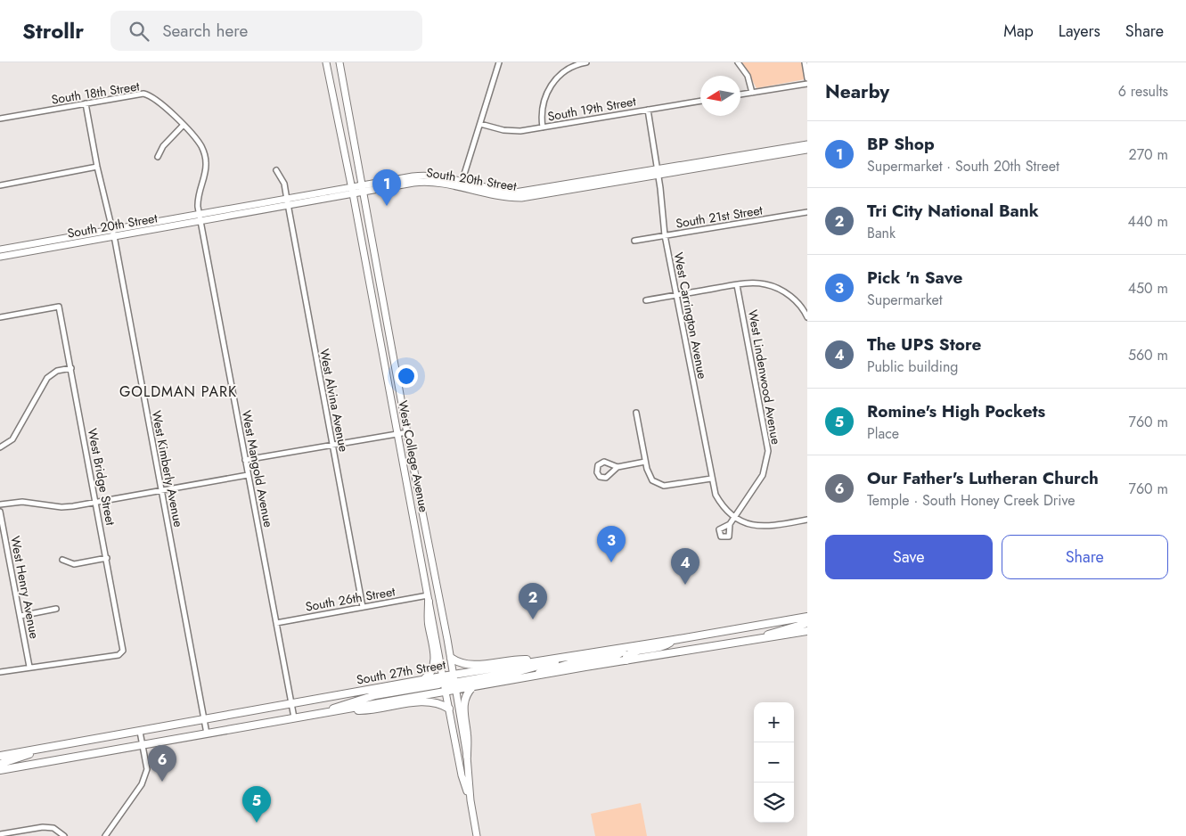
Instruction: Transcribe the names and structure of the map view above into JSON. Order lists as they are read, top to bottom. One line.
{"streets":{"main road":["South 27th Street"],"street":["South 18th Street","South 19th Street","South 20th Street","South 21st Street","West Carrington Avenue","West Lindenwood Avenue","West Alvina Avenue","West College Avenue","West Kimberly Avenue","West Mangold Avenue","West Bridge Street","West Henry Avenue","South 26th Street"]},"crossings":[["South 18th Street","West Kimberly Avenue"],["South 18th Street","West Mangold Avenue"],["South 19th Street","West Carrington Avenue"],["South 20th Street","West Carrington Avenue"],["South 20th Street","West Alvina Avenue"],["South 20th Street","West College Avenue"],["South 20th Street","West Kimberly Avenue"],["South 20th Street","West Mangold Avenue"],["South 21st Street","West Carrington Avenue"],["West Carrington Avenue","West Lindenwood Avenue"],["West Alvina Avenue","South 26th Street"],["West College Avenue","South 26th Street"],["West College Avenue","South 27th Street"],["West Kimberly Avenue","South 27th Street"],["West Mangold Avenue","South 26th Street"],["West Mangold Avenue","South 27th Street"],["West Bridge Street","West Henry Avenue"]],"districts":["GOLDMAN PARK"],"north":"left","page":{"header":"Strollr","search":"Search here","nav":["Map","Layers","Share"],"heading":["Nearby","6 results"],"list":[{"mark":"1","name":"BP Shop","note":"Supermarket · South 20th Street","value":"270 m"},{"mark":"2","name":"Tri City National Bank","note":"Bank","value":"440 m"},{"mark":"3","name":"Pick 'n Save","note":"Supermarket","value":"450 m"},{"mark":"4","name":"The UPS Store","note":"Public building","value":"560 m"},{"mark":"5","name":"Romine's High Pockets","note":"Place","value":"760 m"},{"mark":"6","name":"Our Father's Lutheran Church","note":"Temple · South Honey Creek Drive","value":"760 m"}],"pins":["1","3","4","2","6","5"],"buttons":["Save","Share"],"map_buttons":["+","−"]}}
